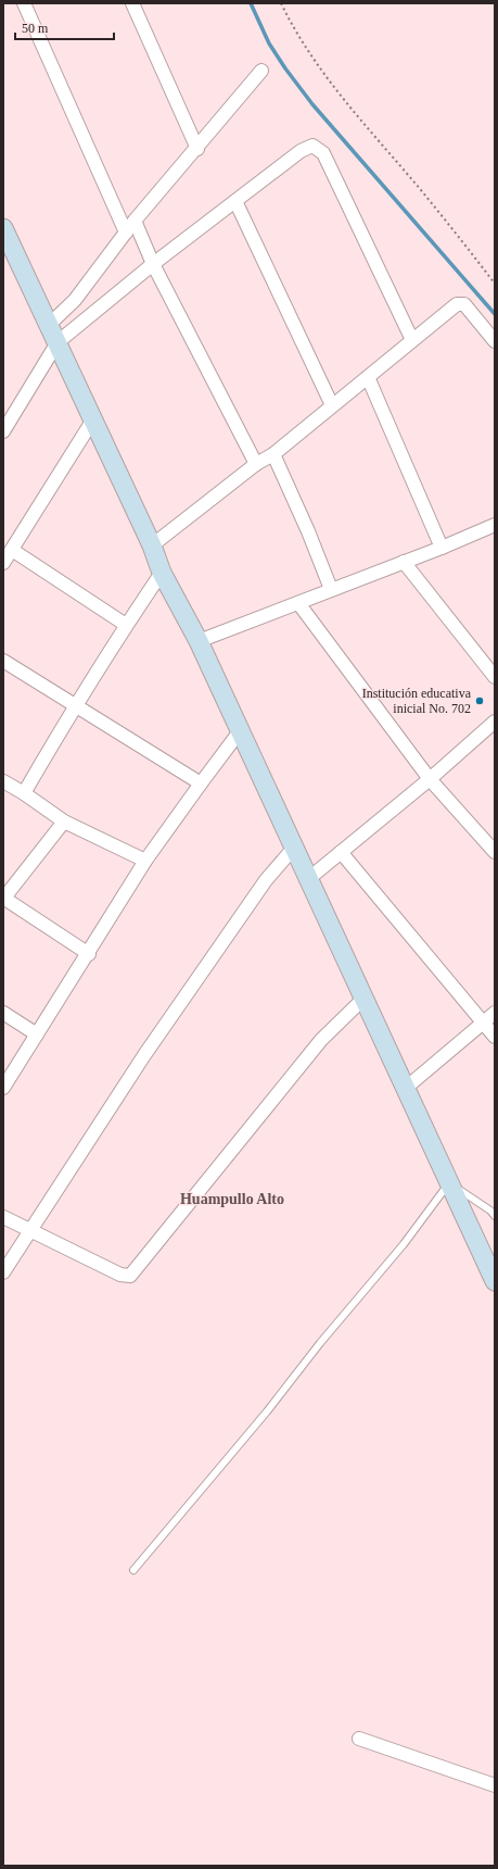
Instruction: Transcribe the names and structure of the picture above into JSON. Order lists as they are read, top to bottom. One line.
{"districts":["Huampullo Alto"],"places":["Institución educativa inicial No. 702"],"scale_bar":"50 m"}
